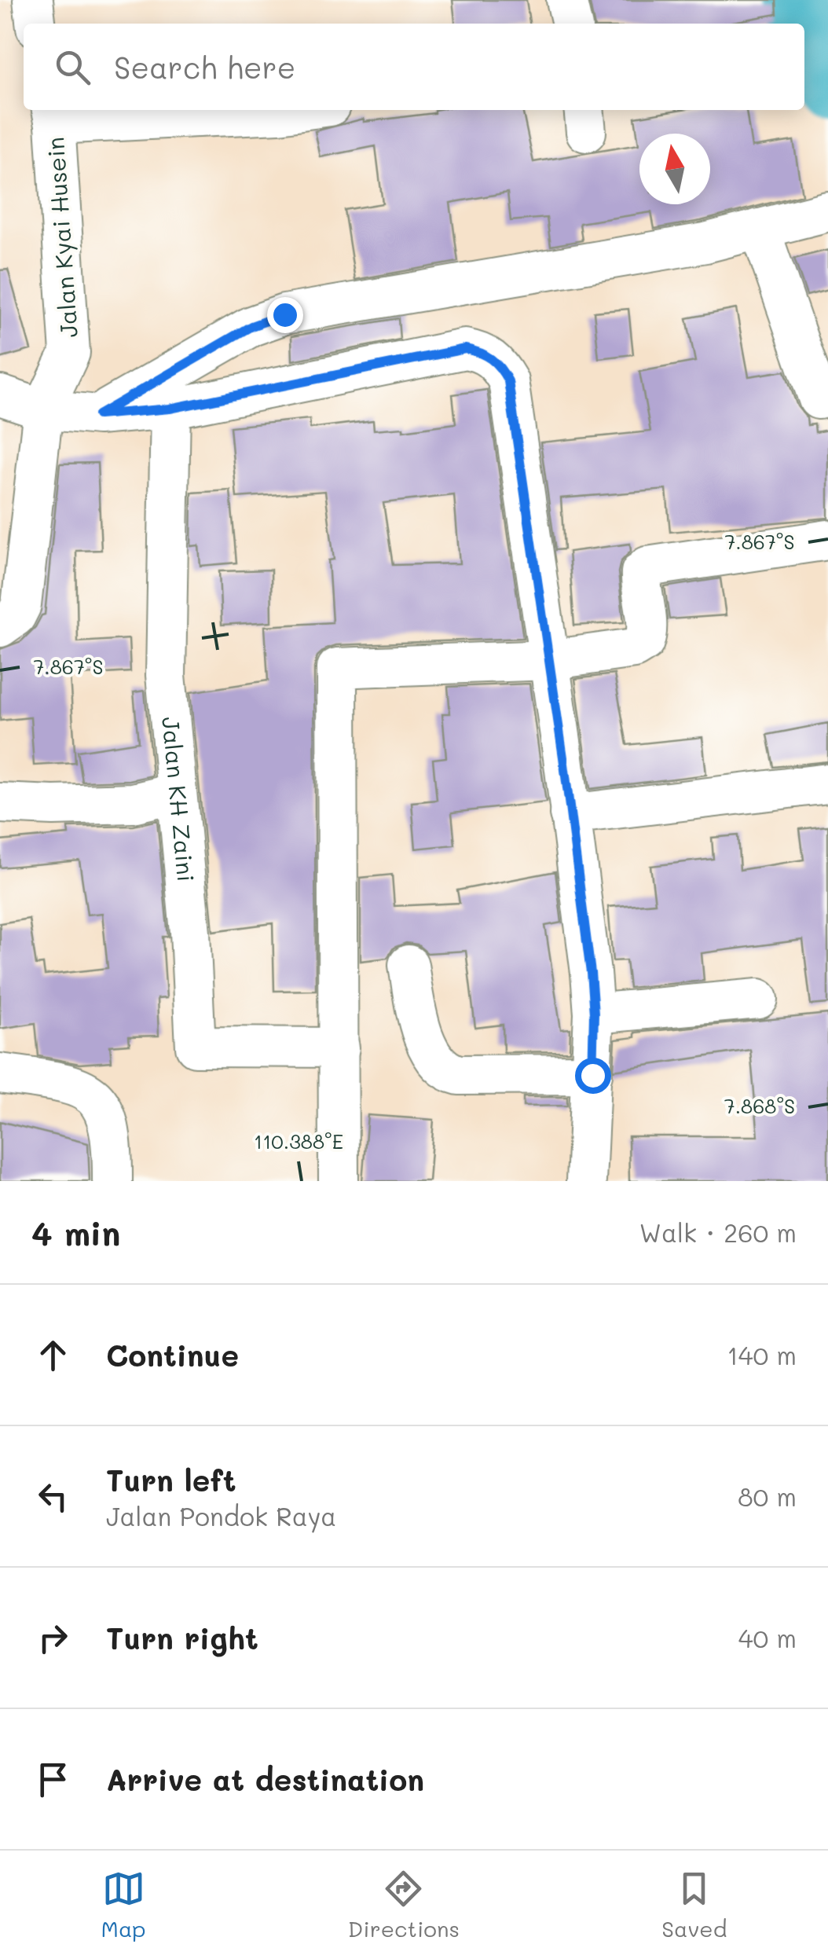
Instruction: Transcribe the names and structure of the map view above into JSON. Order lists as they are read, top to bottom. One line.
{"streets":{"street":["Jalan Kyai Husein","Jalan KH Zaini"]},"north":"top","page":{"search":"Search here","heading":["4 min","Walk · 260 m"],"list":[["Continue","140 m"],["Turn left","Jalan Pondok Raya","80 m"],["Turn right","40 m"],"Arrive at destination"],"nav":["Map","Directions","Saved"]},"coordinates":["7.867°S","7.868°S","110.388°E"]}
